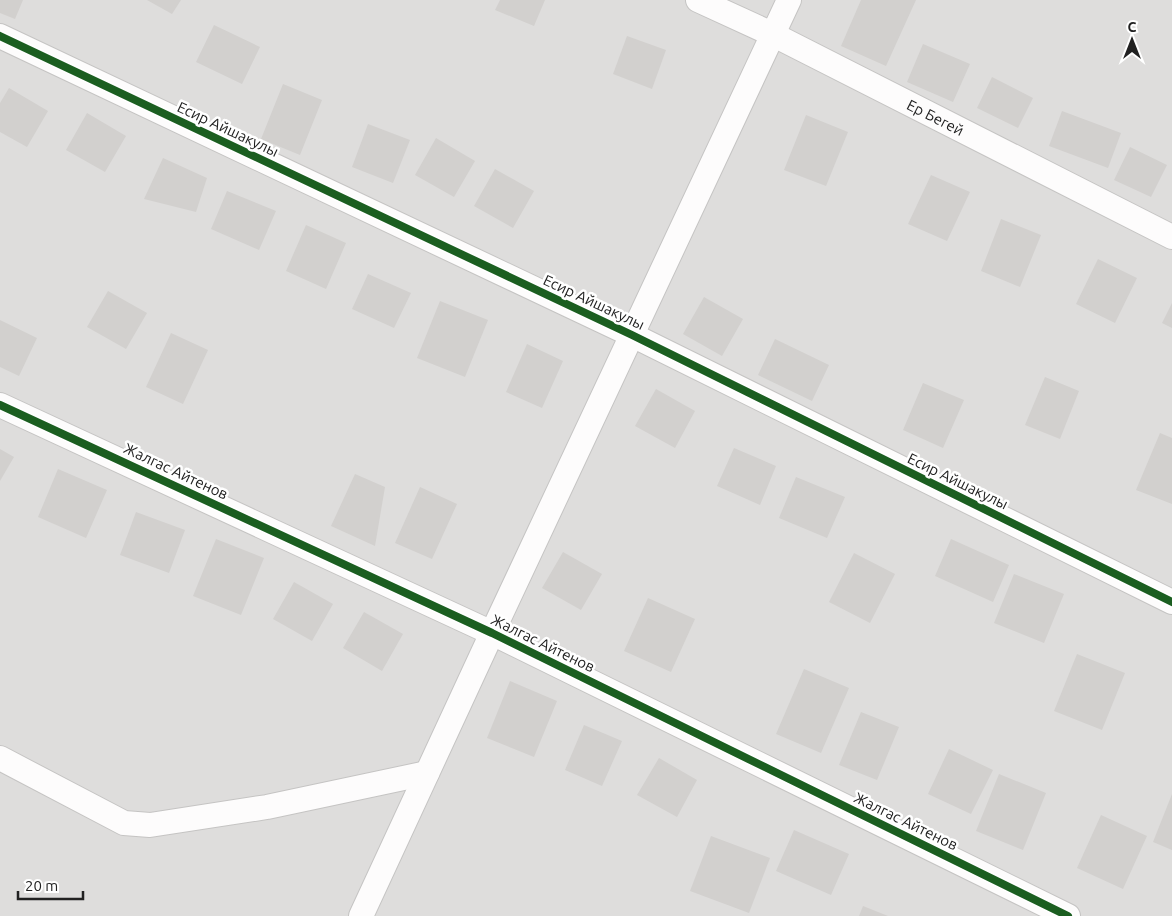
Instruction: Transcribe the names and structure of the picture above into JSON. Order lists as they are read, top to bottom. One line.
{"streets":{"street":["Ер Бегей","Есир Айшакулы","Жалгас Айтенов"]},"scale_bar":"20 m","north":"top"}
